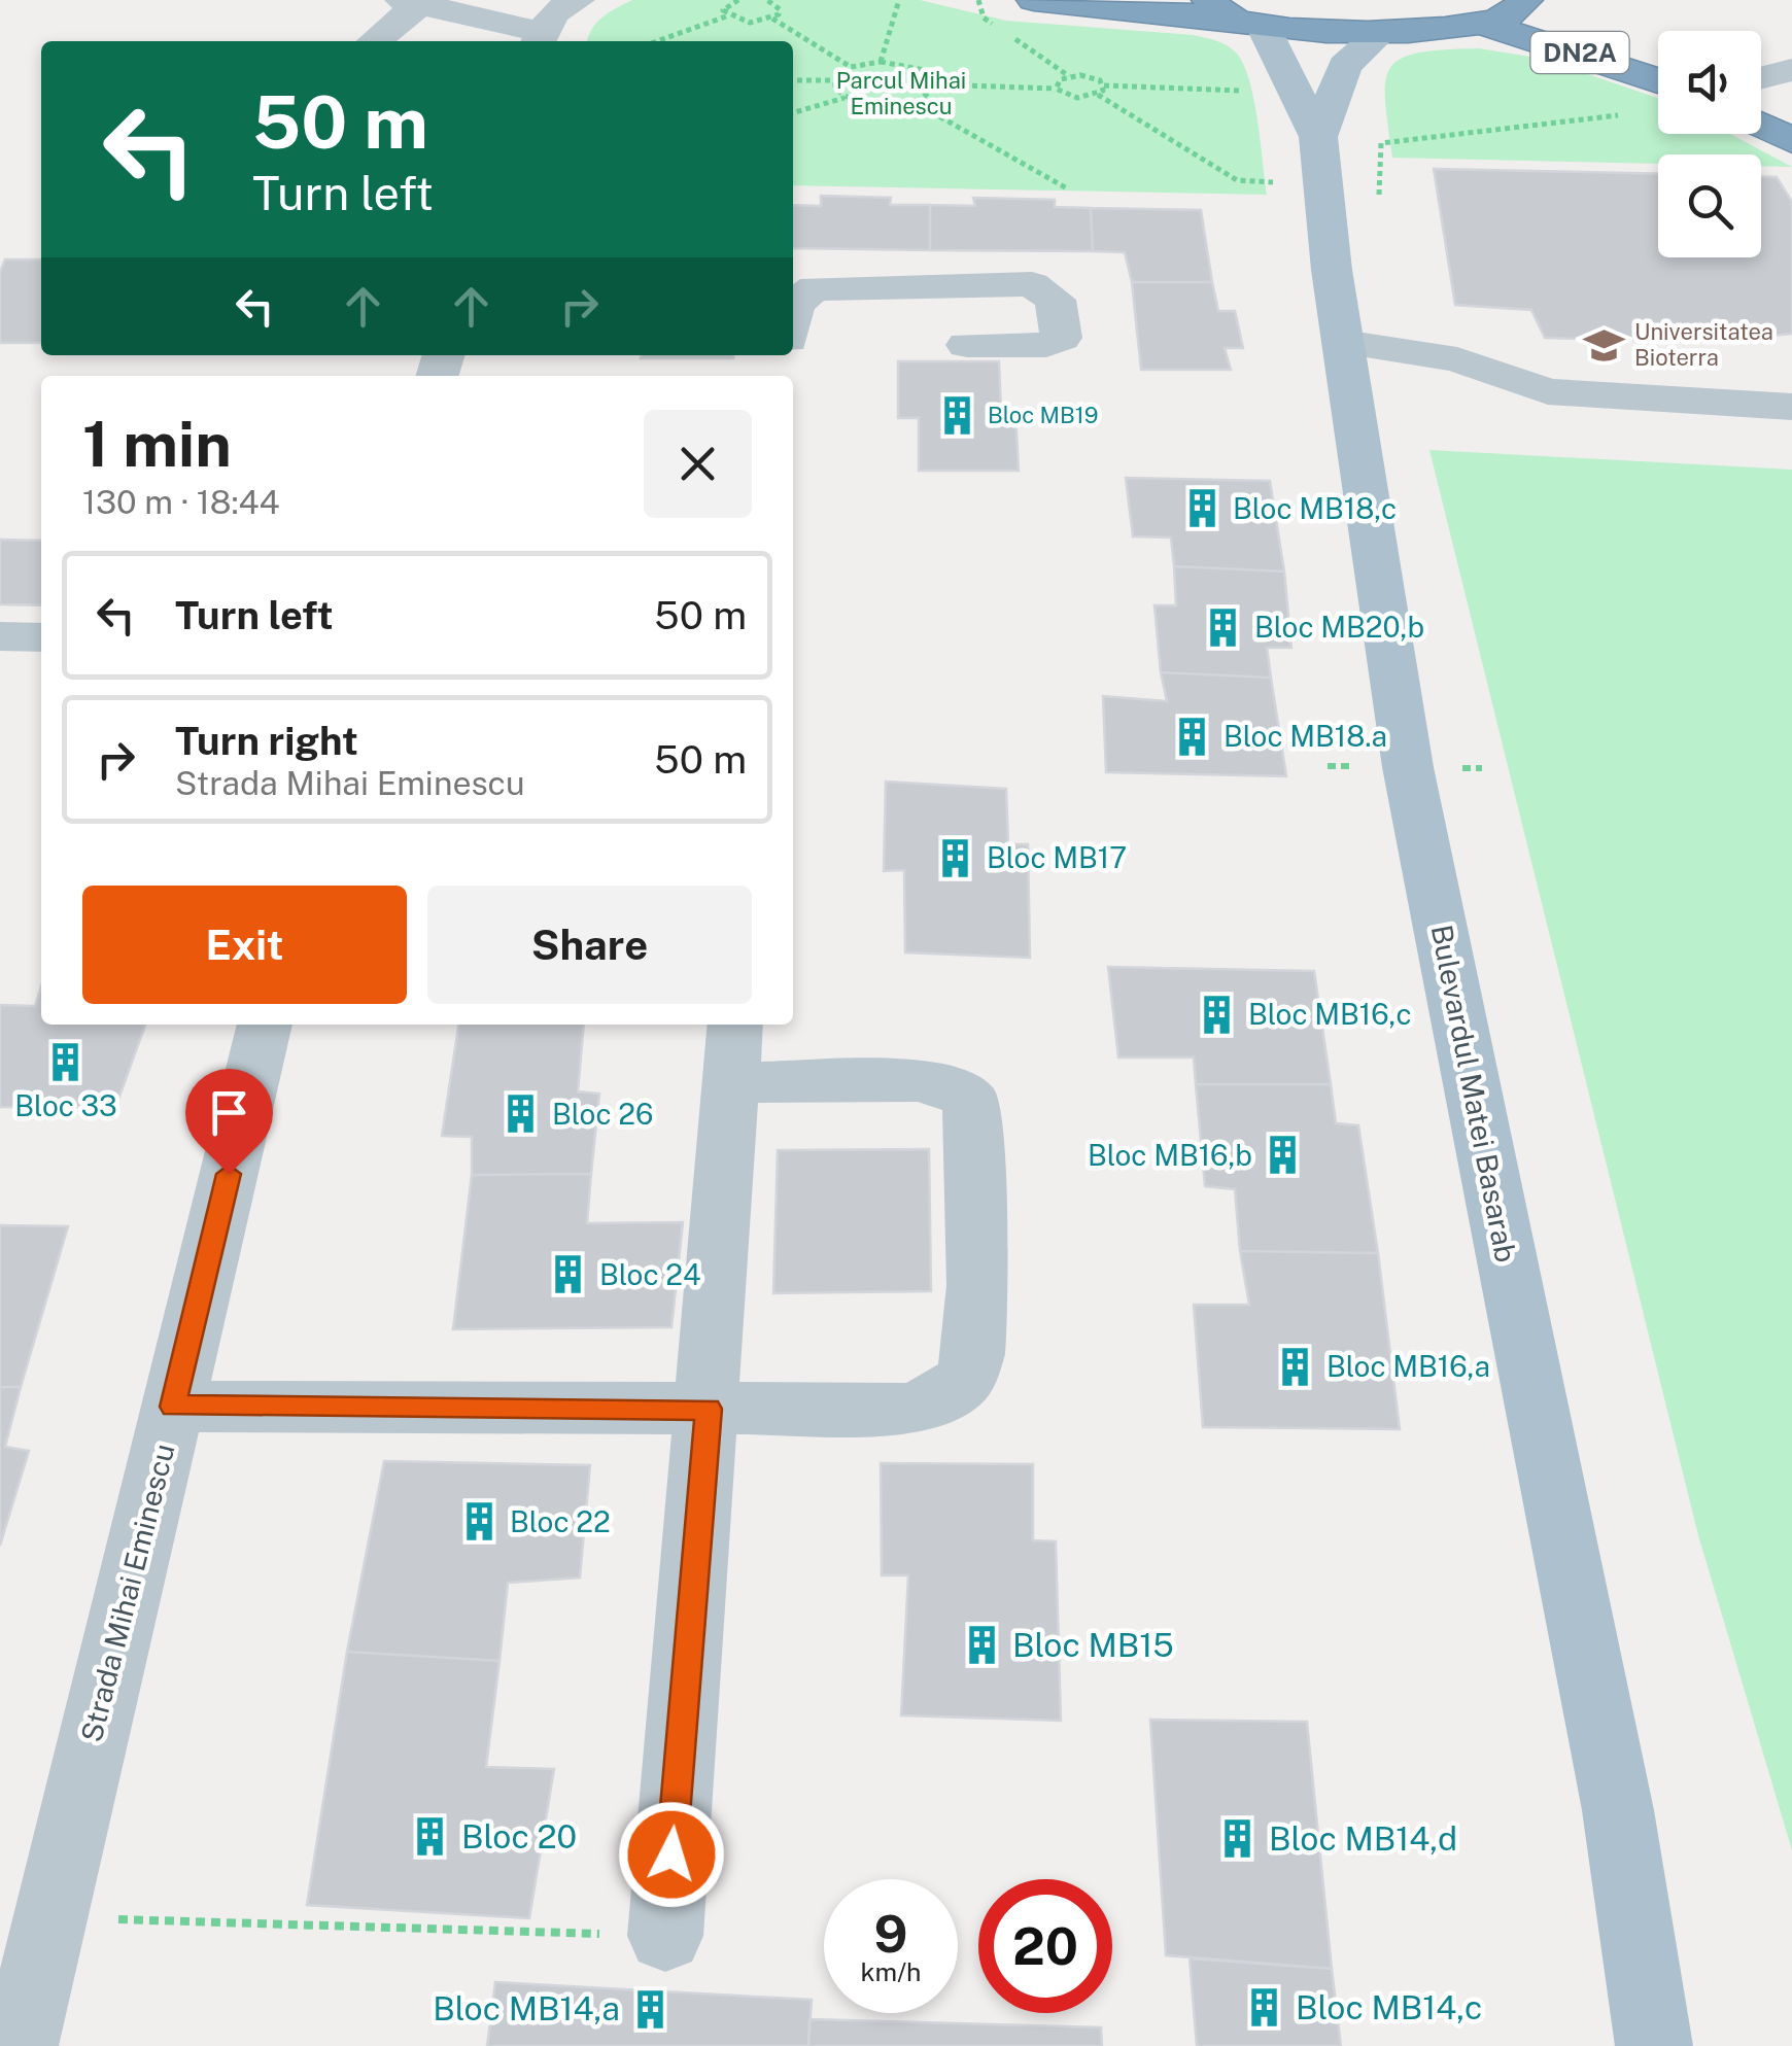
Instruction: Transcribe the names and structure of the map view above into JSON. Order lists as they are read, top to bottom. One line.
{"streets":{"highway":["DN2A"],"main road":["Bulevardul Matei Basarab"],"street":["Strada Mihai Eminescu"]},"crossings":[["DN2A","Bulevardul Matei Basarab"]],"parks":["Parcul Mihai Eminescu"],"places":{"school or university":["Universitatea Bioterra"],"building":["Bloc MB19","Bloc MB18,c","Bloc MB20,b","Bloc MB18.a","Bloc MB17","Bloc MB16,c","Bloc 33","Bloc 26","Bloc MB16,b","Bloc 24","Bloc MB16,a","Bloc 22","Bloc MB15","Bloc 20","Bloc MB14,d","Bloc MB14,c","Bloc MB14,a"]},"page":{"turn":["50 m","Turn left"],"heading":["1 min","130 m · 18:44"],"list":[{"name":"Turn left","value":"50 m"},{"name":"Turn right","note":"Strada Mihai Eminescu","value":"50 m"}],"buttons":["Exit","Share"],"speed":"9 km/h","limit":"20"}}
